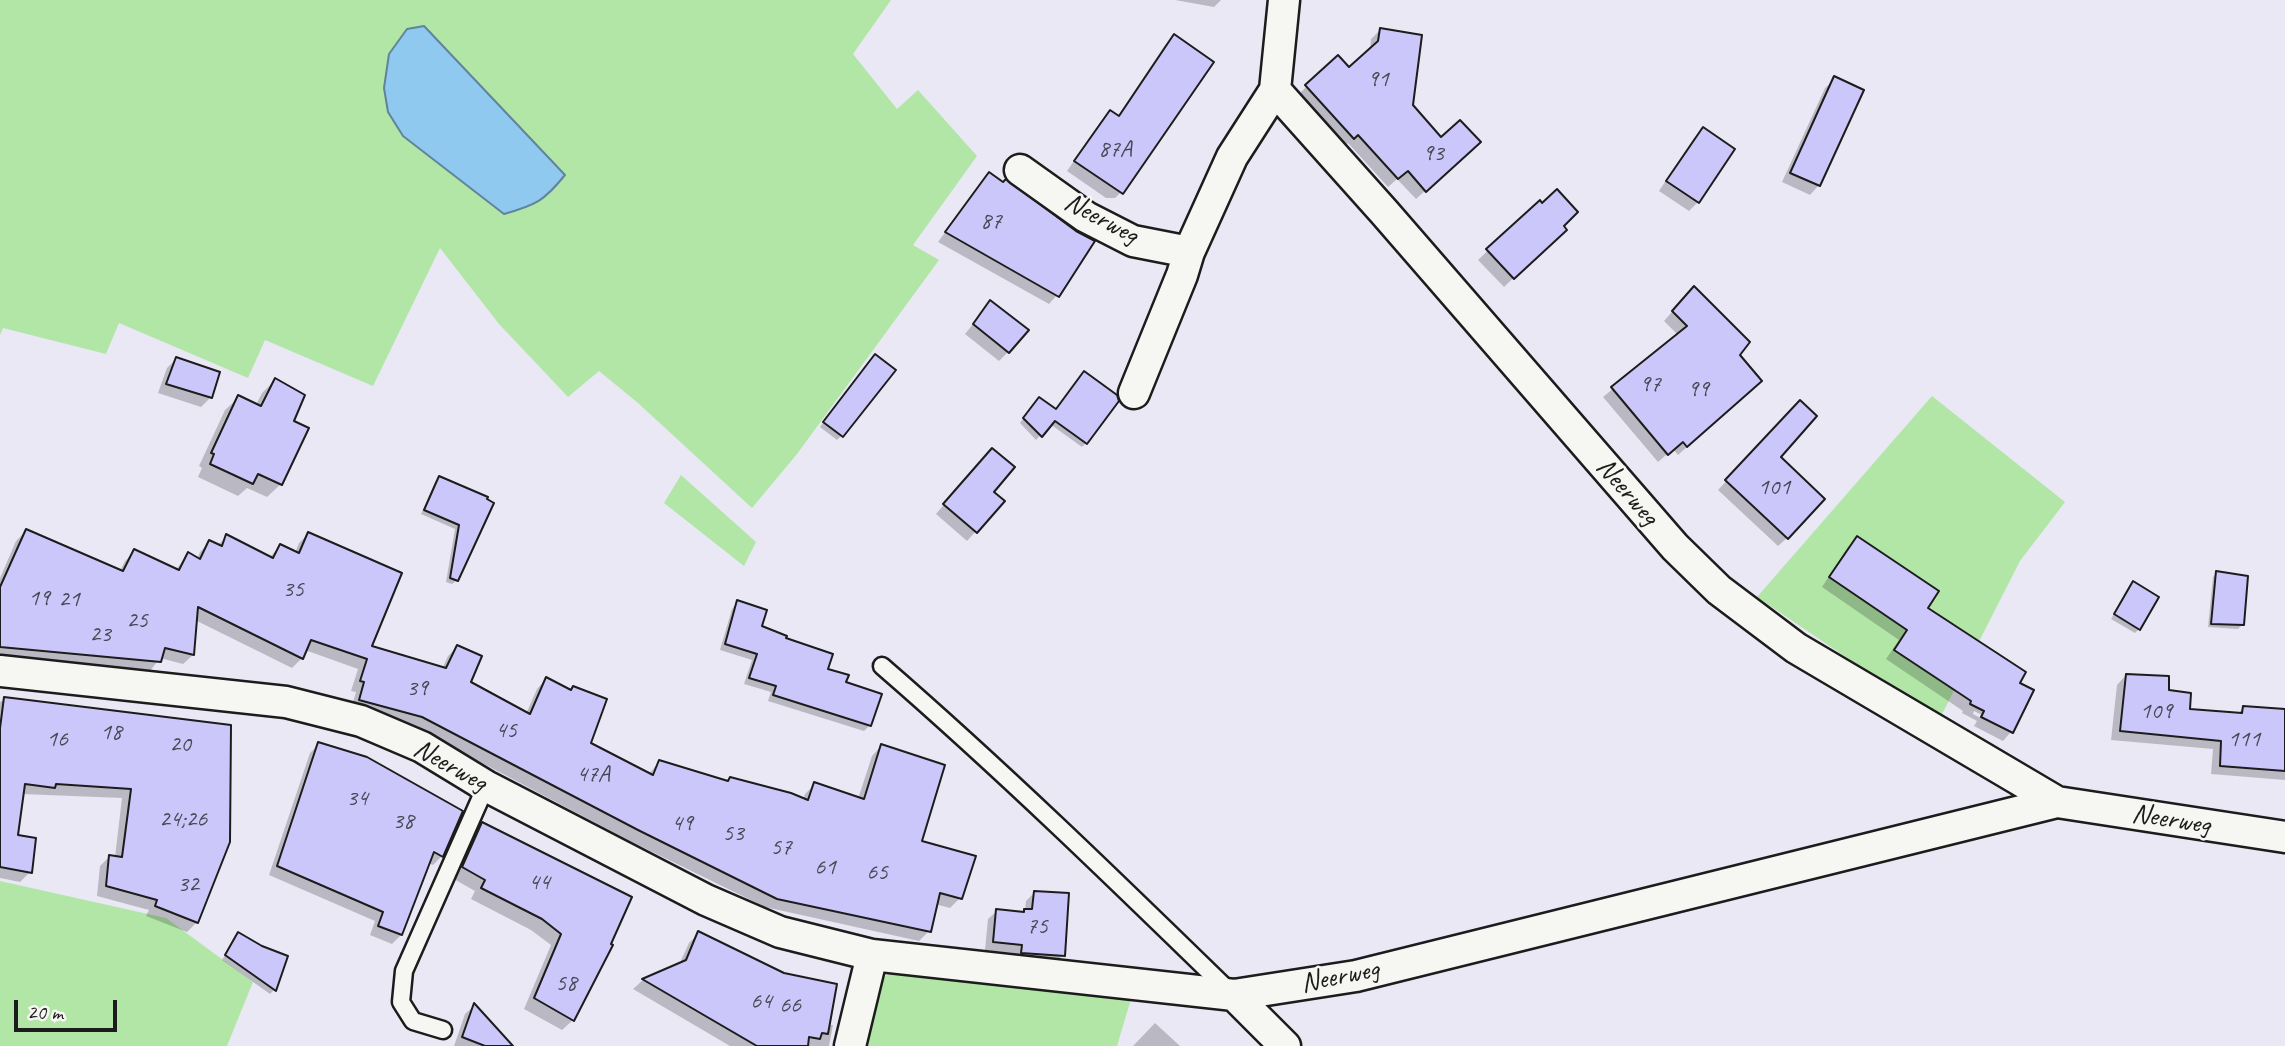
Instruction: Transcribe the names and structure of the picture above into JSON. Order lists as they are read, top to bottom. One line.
{"streets":{"street":["Neerweg"]},"house_numbers":["91","87A","93","87","97","99","101","35","19","21","25","23","39","109","45","18","16","111","20","47A","34","24;26","38","49","53","57","61","65","44","32","75","58","64","66"],"scale_bar":"20 m"}
